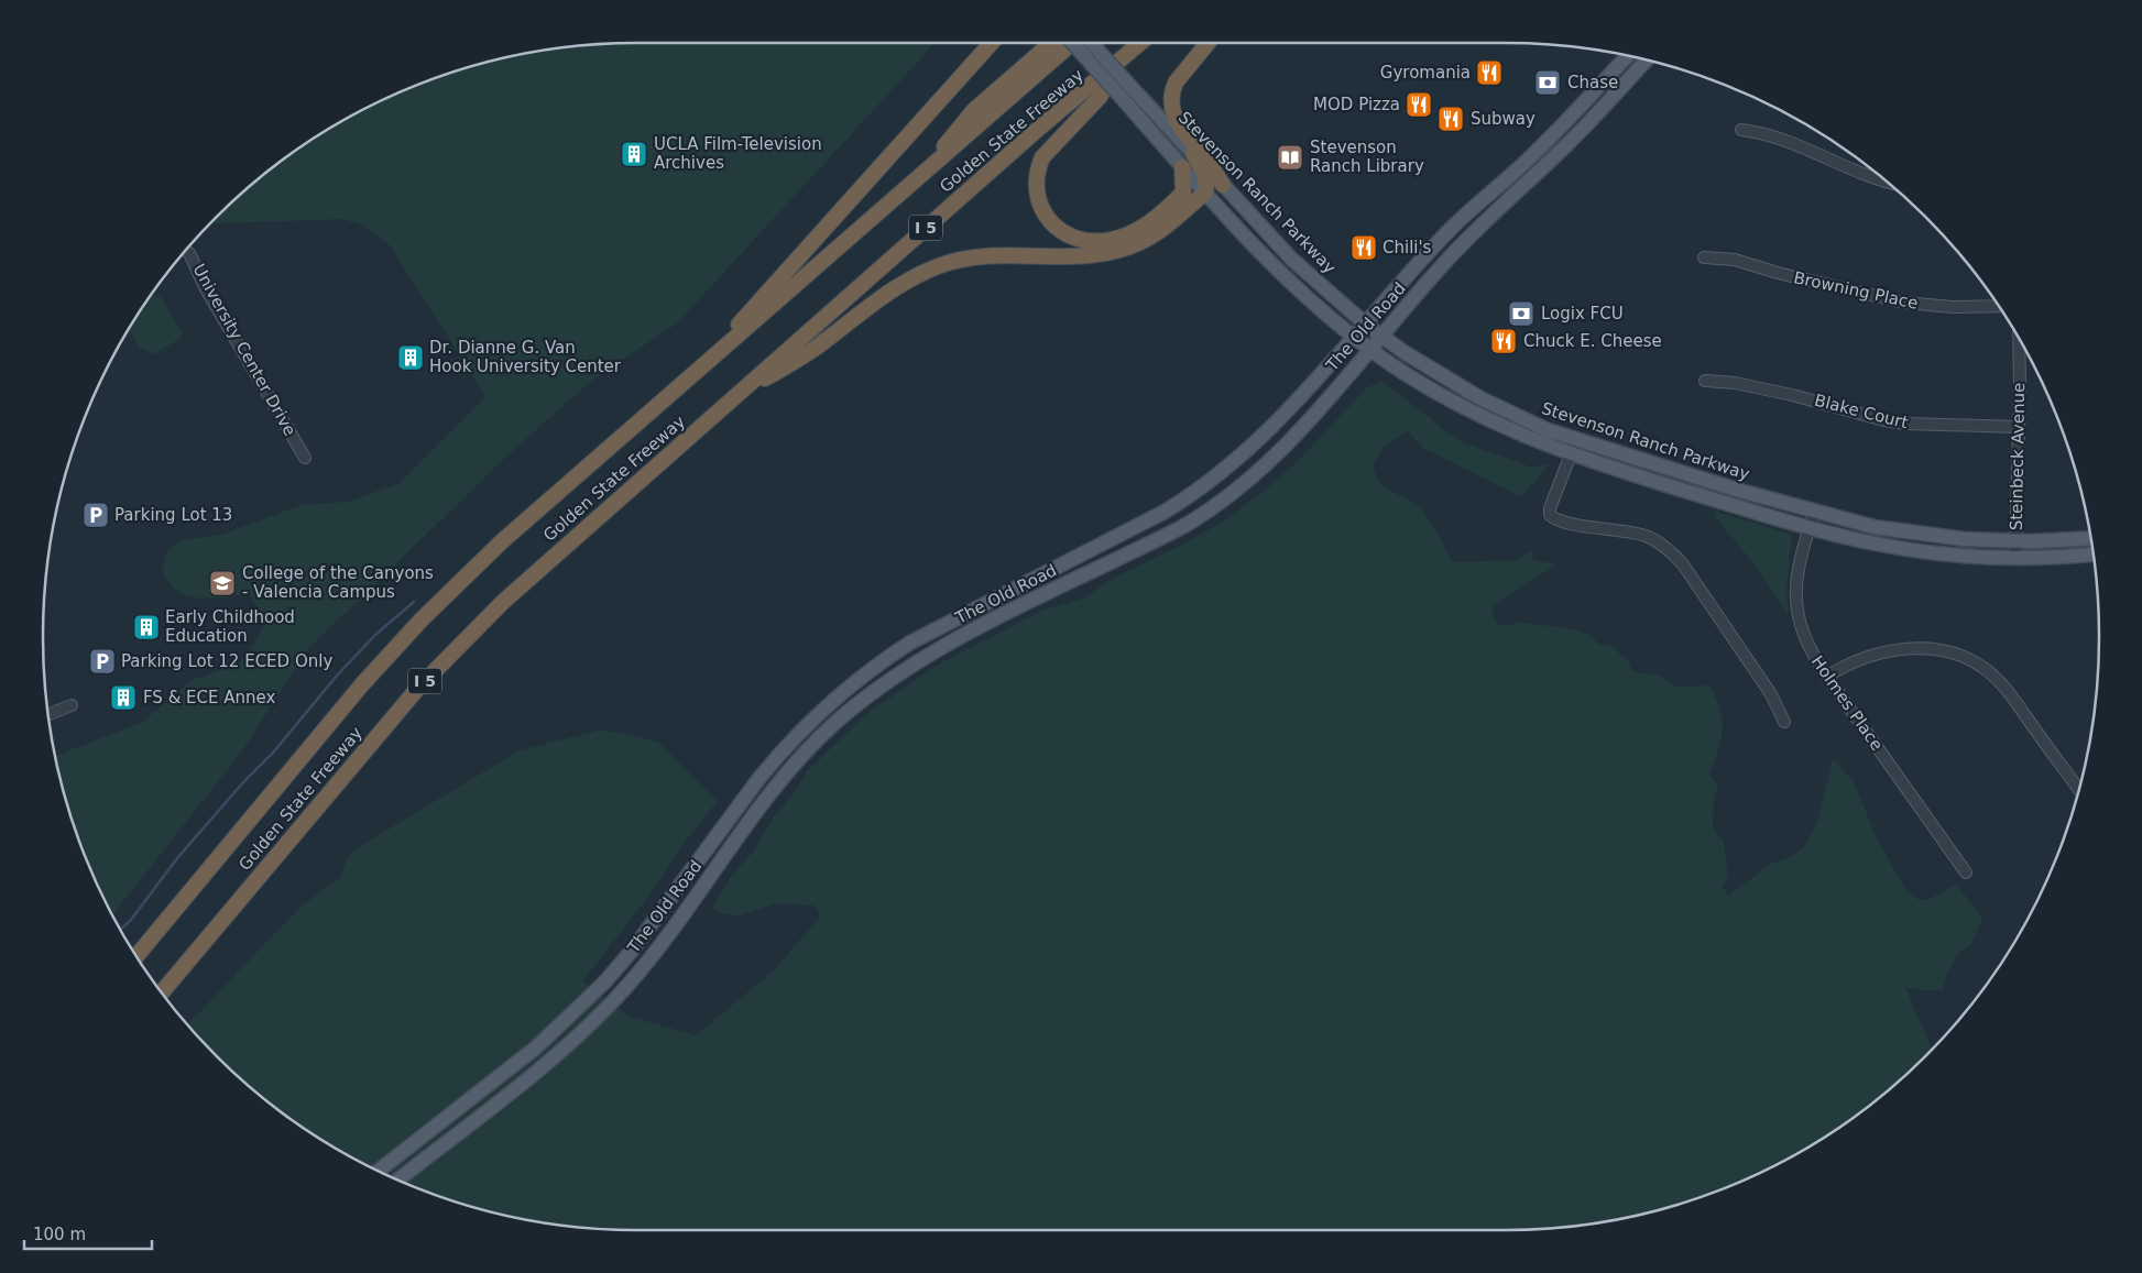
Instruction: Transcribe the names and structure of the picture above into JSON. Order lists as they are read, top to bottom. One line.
{"streets":{"highway":["Golden State Freeway","I 5"],"main road":["Stevenson Ranch Parkway","The Old Road"],"street":["Browning Place","University Center Drive","Blake Court","Steinbeck Avenue","Holmes Place"]},"crossings":[["Stevenson Ranch Parkway","The Old Road"],["Stevenson Ranch Parkway","Steinbeck Avenue"],["Stevenson Ranch Parkway","Holmes Place"],["Blake Court","Steinbeck Avenue"]],"places":{"restaurant":["Gyromania","MOD Pizza","Subway","Chili's","Chuck E. Cheese"],"bank":["Chase","Logix FCU"],"building":["UCLA Film-Television Archives","Dr. Dianne G. Van Hook University Center","Early Childhood Education","FS & ECE Annex"],"library":["Stevenson Ranch Library"],"parking":["Parking Lot 13","Parking Lot 12 ECED Only"],"school or university":["College of the Canyons - Valencia Campus"]},"scale_bar":"100 m"}
